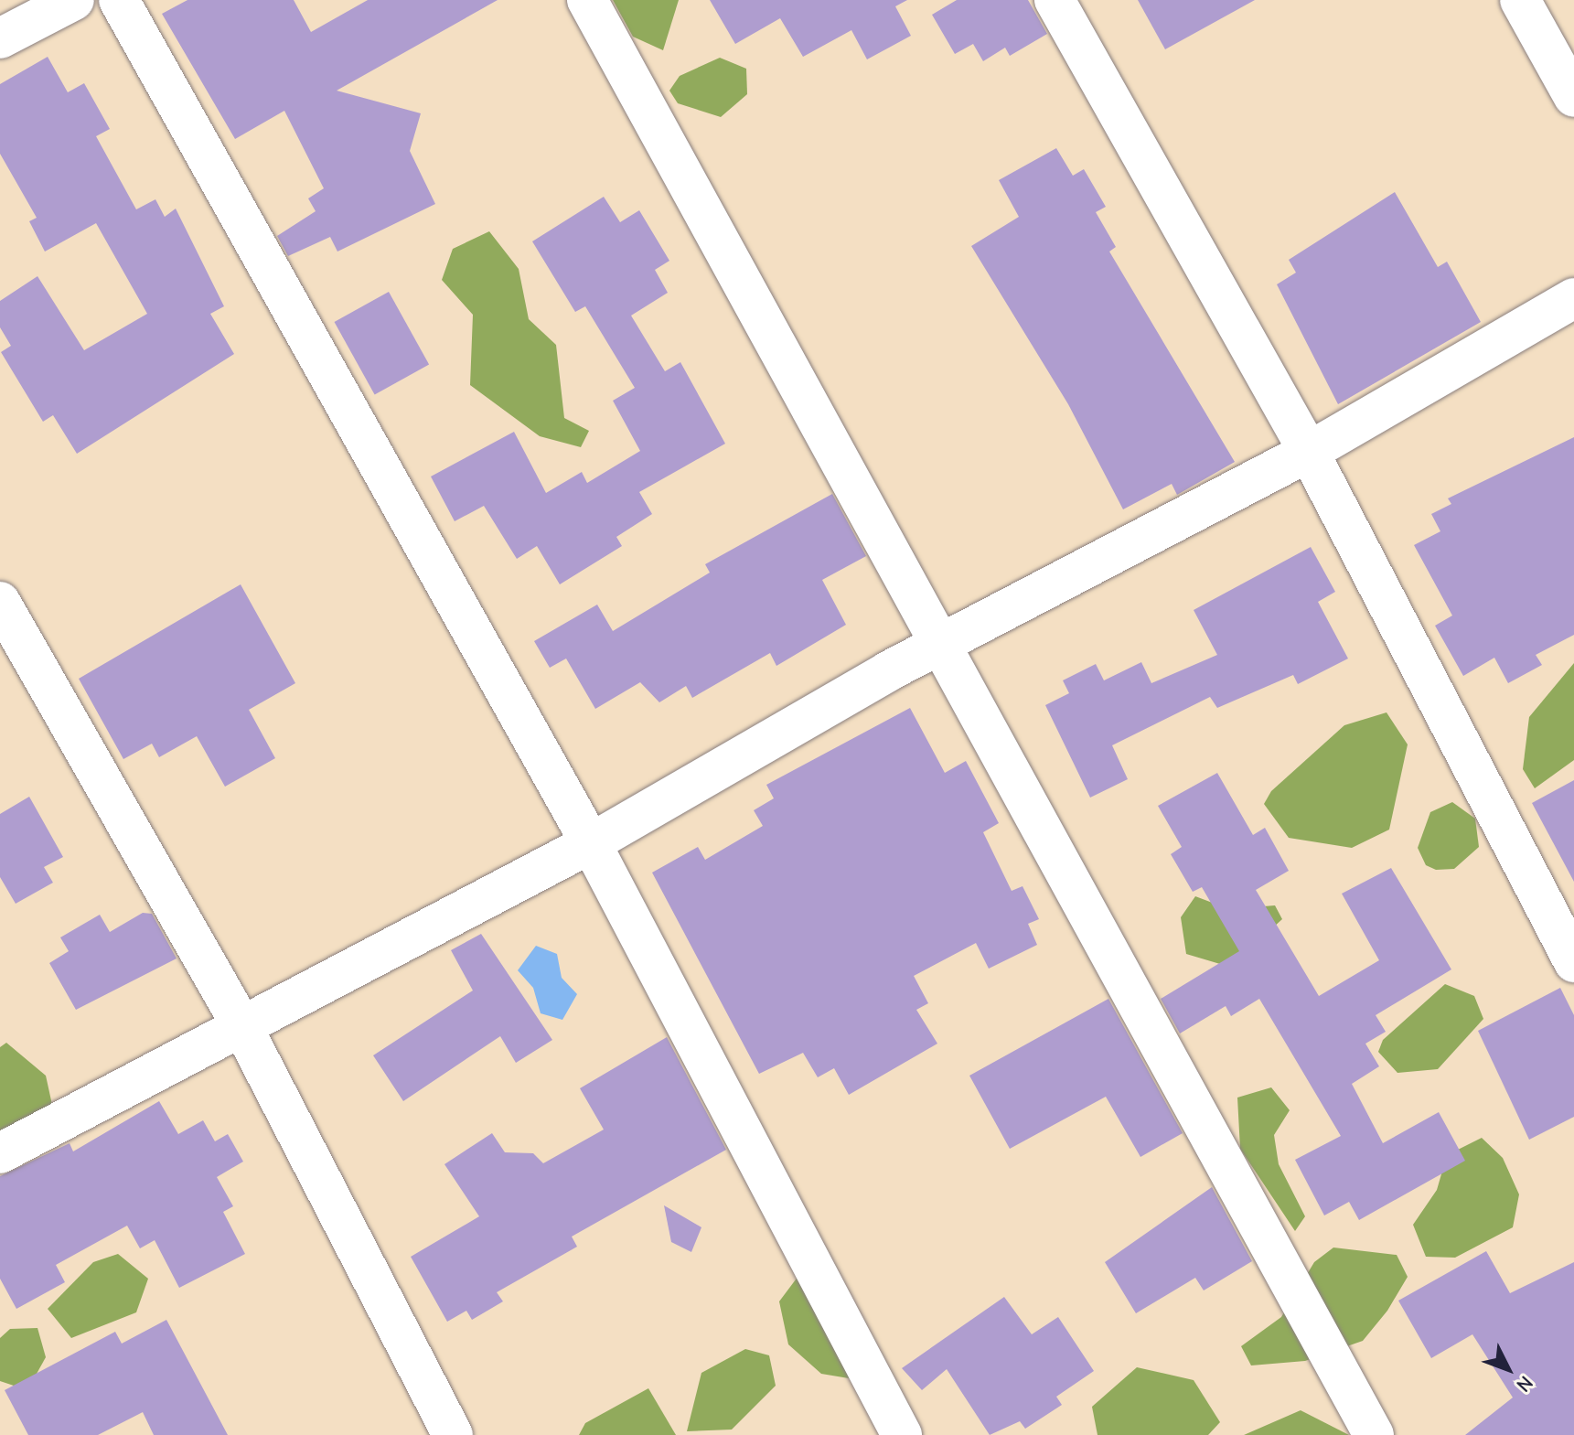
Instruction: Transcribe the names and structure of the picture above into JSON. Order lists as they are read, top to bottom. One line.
{"north":"bottom right"}
